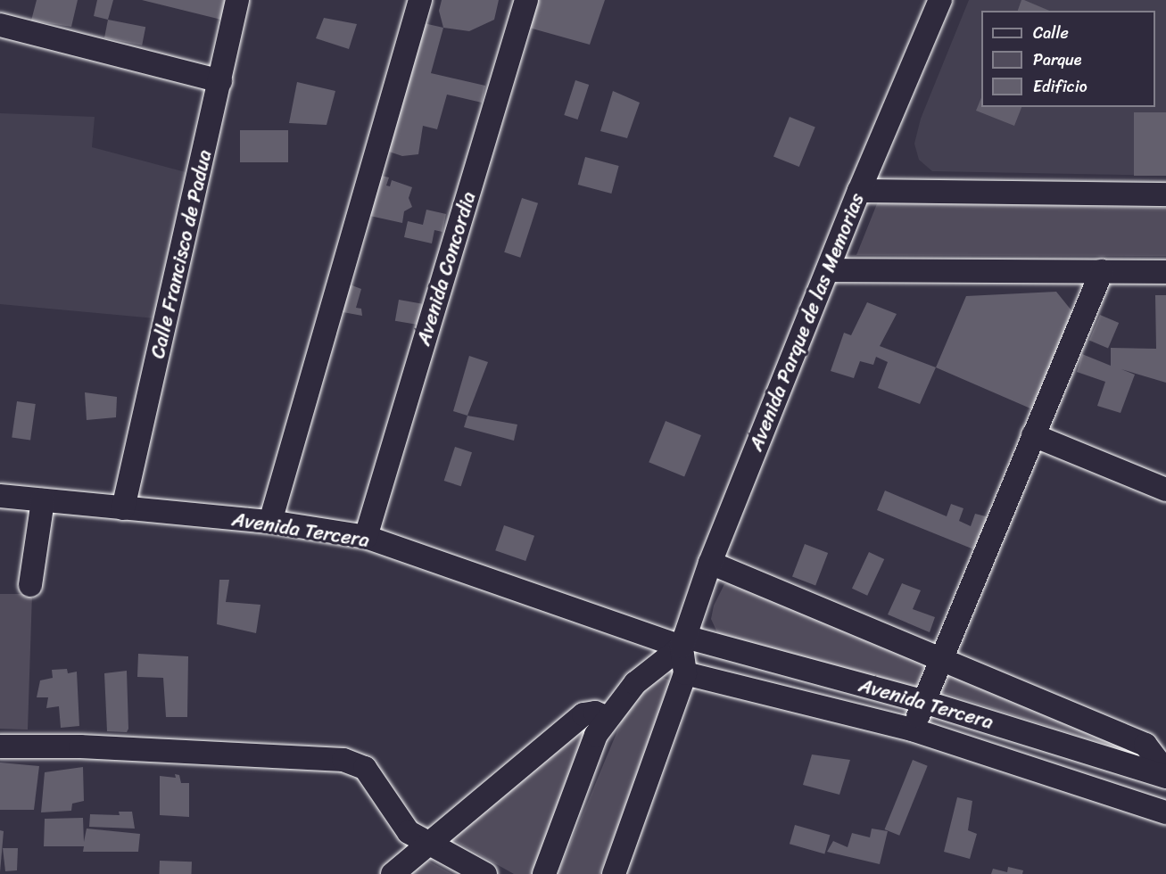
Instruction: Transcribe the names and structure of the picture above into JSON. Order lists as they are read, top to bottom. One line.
{"streets":{"street":["Calle Francisco de Padua","Avenida Concordia","Avenida Parque de las Memorias","Avenida Tercera"]},"crossings":[["Calle Francisco de Padua","Avenida Tercera"],["Avenida Concordia","Avenida Tercera"],["Avenida Parque de las Memorias","Avenida Tercera"]],"legend":["Calle","Parque","Edificio"]}
